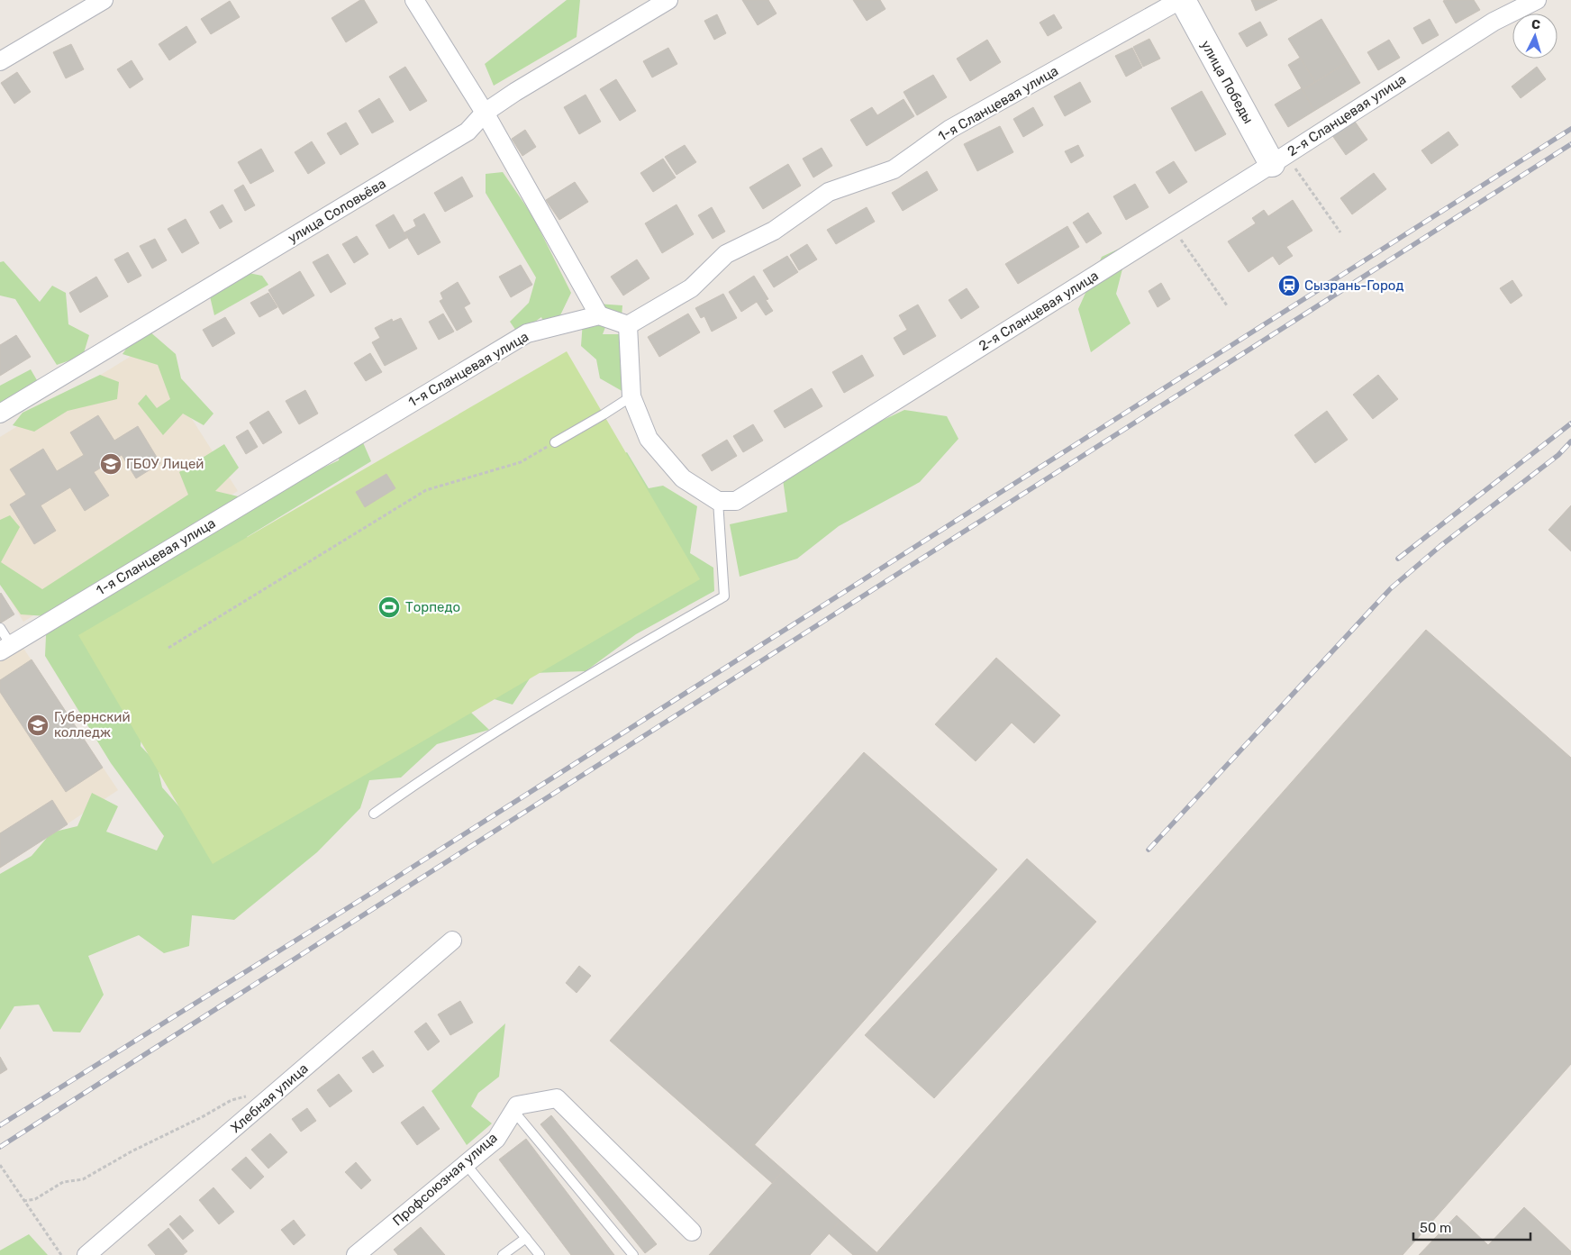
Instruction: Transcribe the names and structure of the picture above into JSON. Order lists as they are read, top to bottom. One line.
{"streets":{"street":["улица Победы","1-я Сланцевая улица","2-я Сланцевая улица","улица Соловьёва","Хлебная улица","Профсоюзная улица"]},"crossings":[["улица Победы","1-я Сланцевая улица"],["улица Победы","2-я Сланцевая улица"]],"places":{"station":["Сызрань-Город"],"school or university":["ГБОУ Лицей","Губернский колледж"],"sports":["Торпедо"]},"scale_bar":"50 m","north":"top"}
